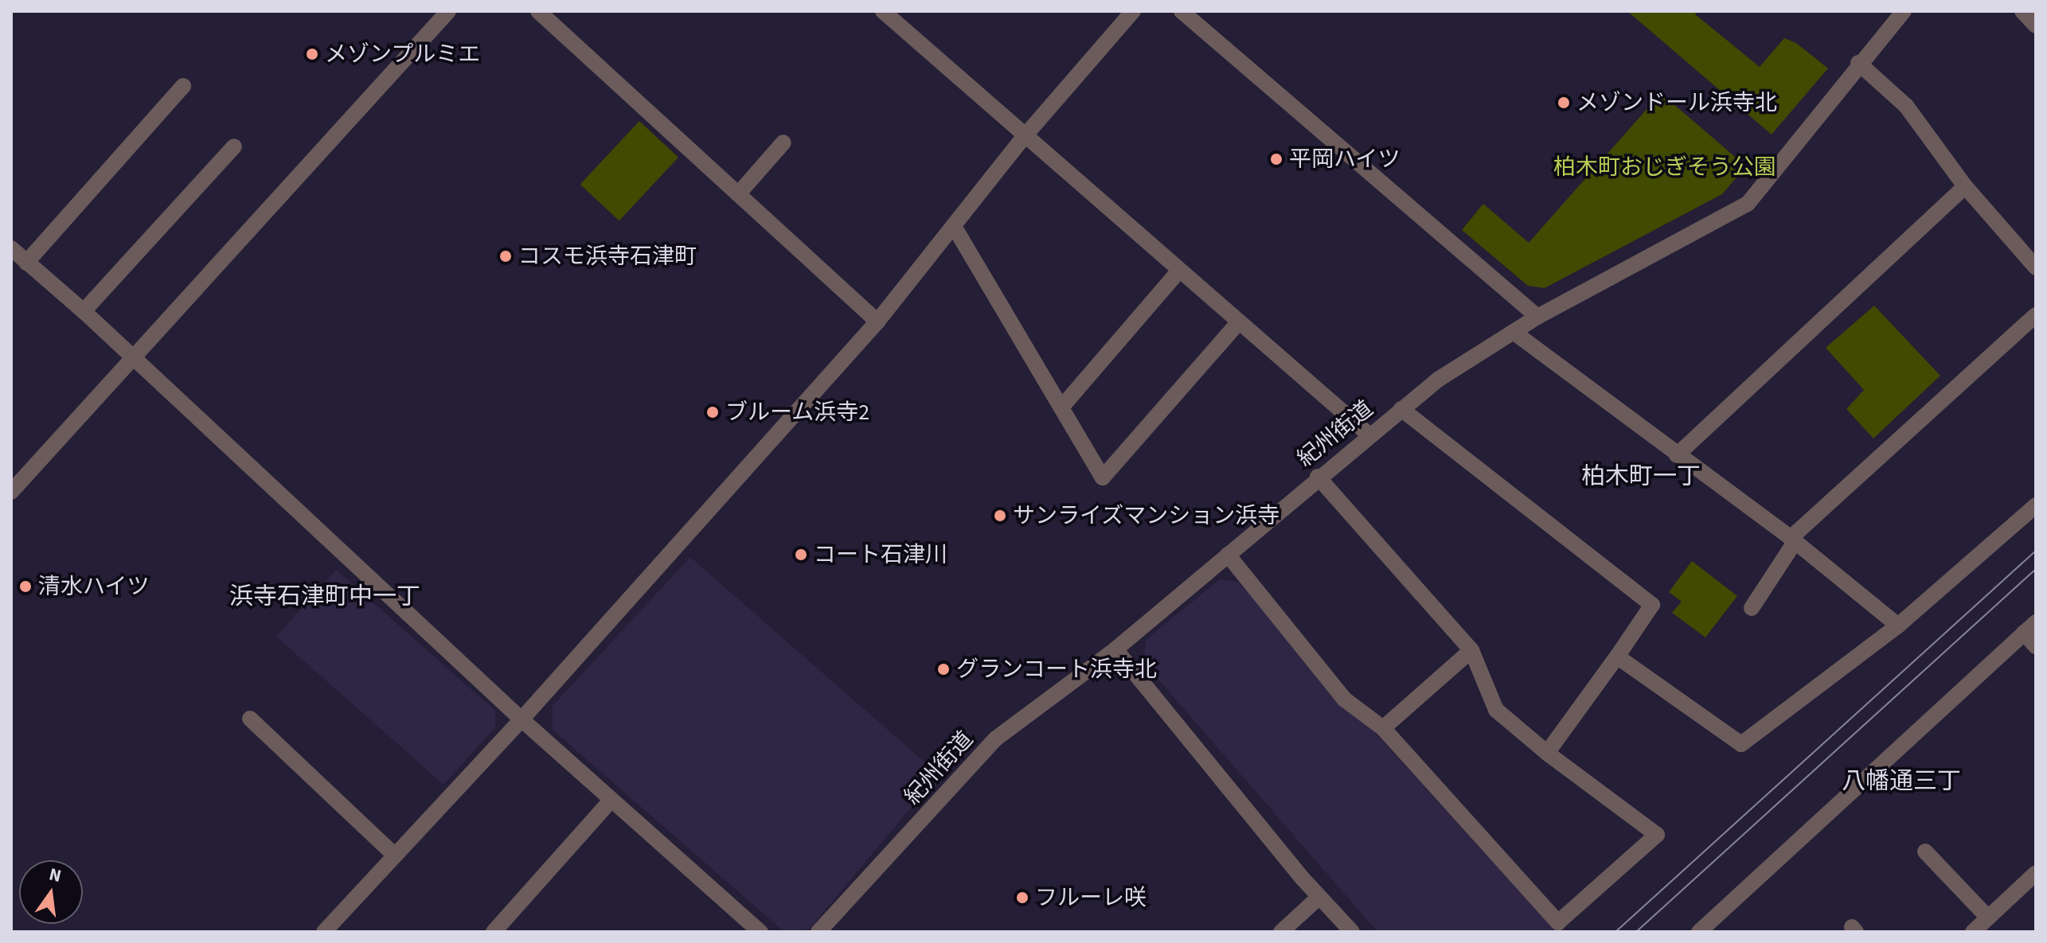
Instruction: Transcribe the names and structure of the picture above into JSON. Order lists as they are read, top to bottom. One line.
{"streets":{"street":["紀州街道"]},"districts":["柏木町一丁","浜寺石津町中一丁","八幡通三丁"],"parks":["柏木町おじぎそう公園"],"places":["メゾンプルミエ","メゾンドール浜寺北","平岡ハイツ","コスモ浜寺石津町","ブルーム浜寺2","サンライズマンション浜寺","コート石津川","清水ハイツ","グランコート浜寺北","フルーレ咲"],"north":"top"}
